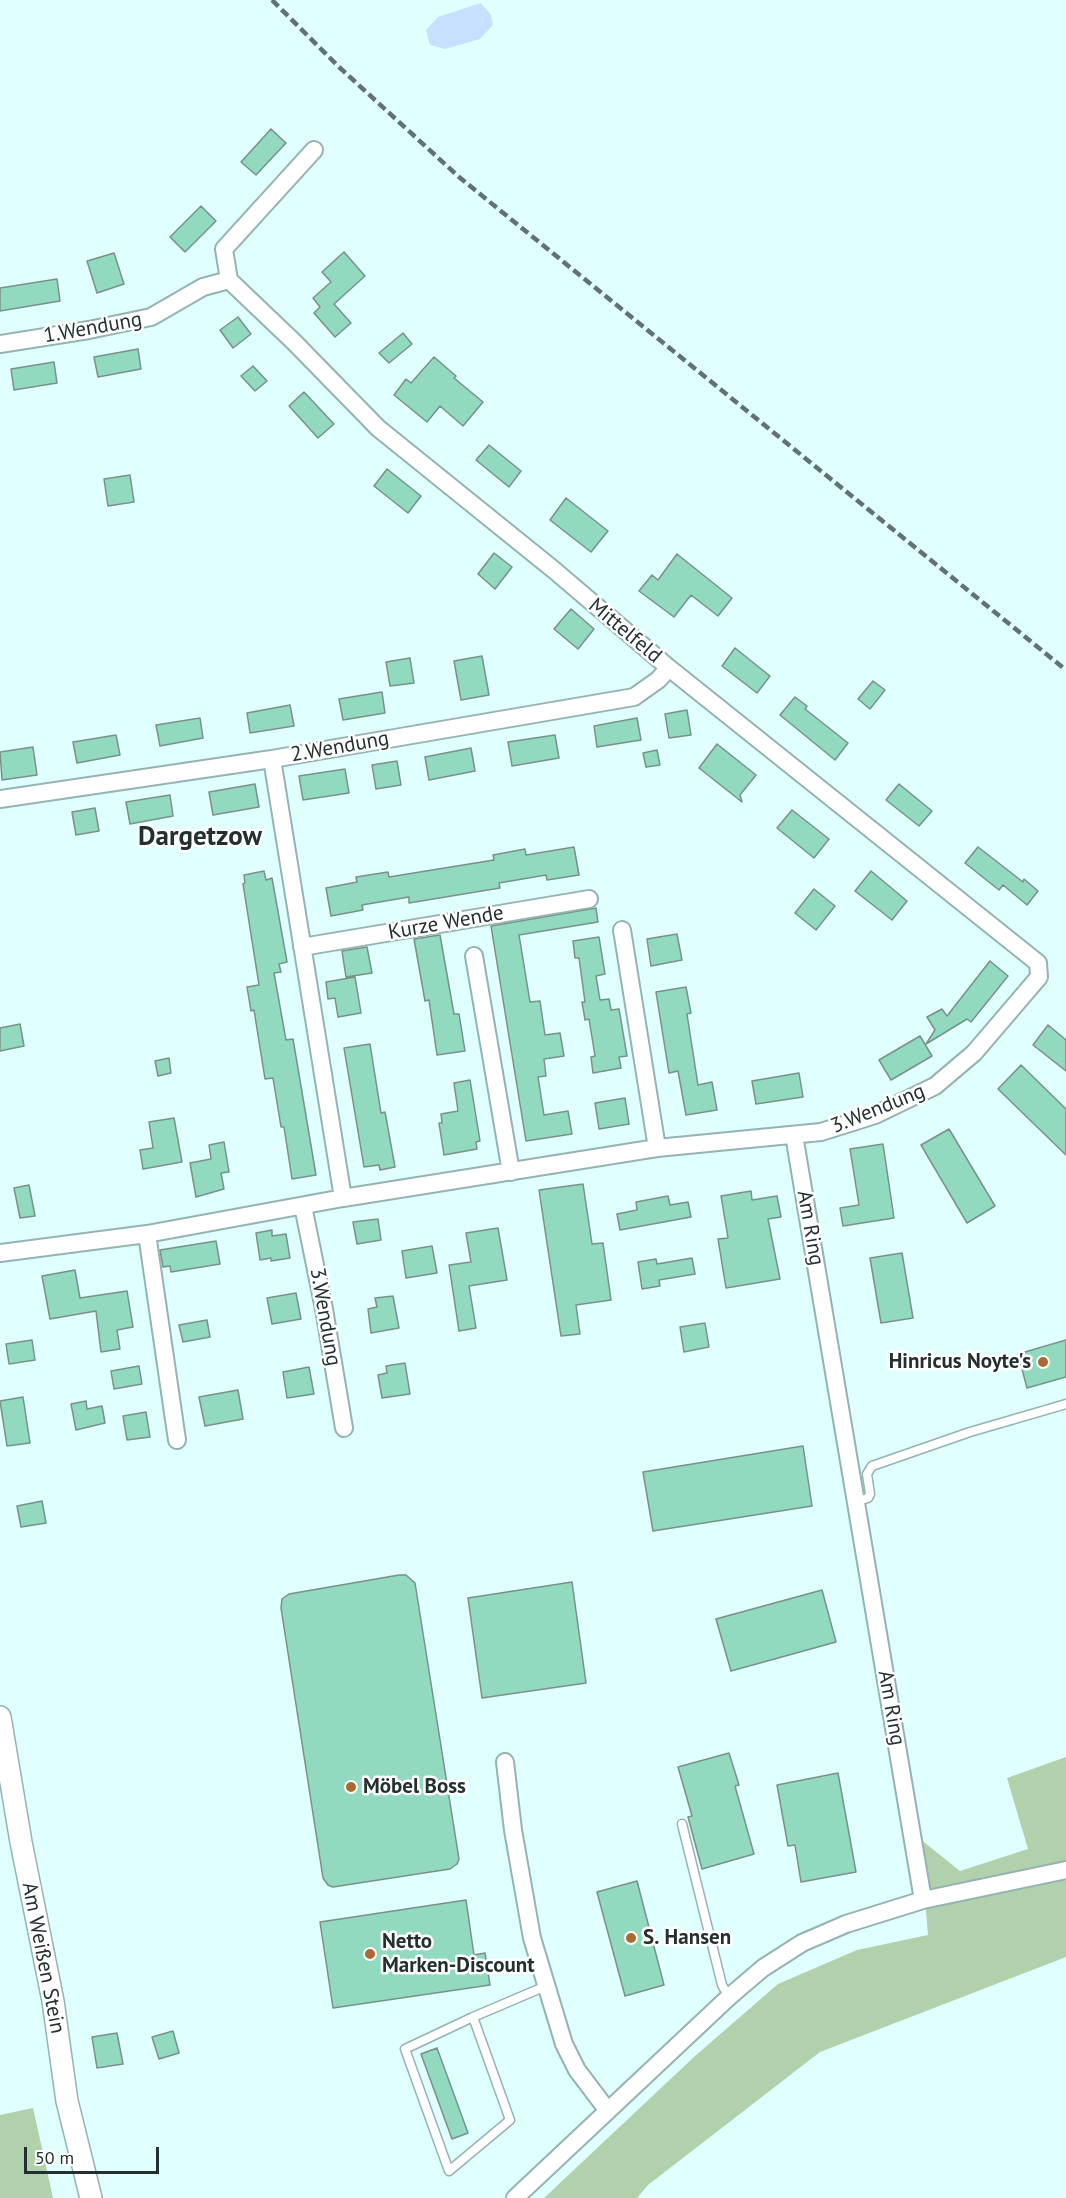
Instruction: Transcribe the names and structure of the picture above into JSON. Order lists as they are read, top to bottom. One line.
{"streets":{"street":["1.Wendung","Mittelfeld","2.Wendung","Kurze Wende","3.Wendung","Am Ring","Am Weißen Stein"]},"crossings":[["1.Wendung","Mittelfeld"],["Mittelfeld","2.Wendung"],["Mittelfeld","3.Wendung"],["3.Wendung","Am Ring"]],"districts":["Dargetzow"],"places":["Hinricus Noyte's","Möbel Boss","S. Hansen","Netto Marken-Discount"],"scale_bar":"50 m"}
